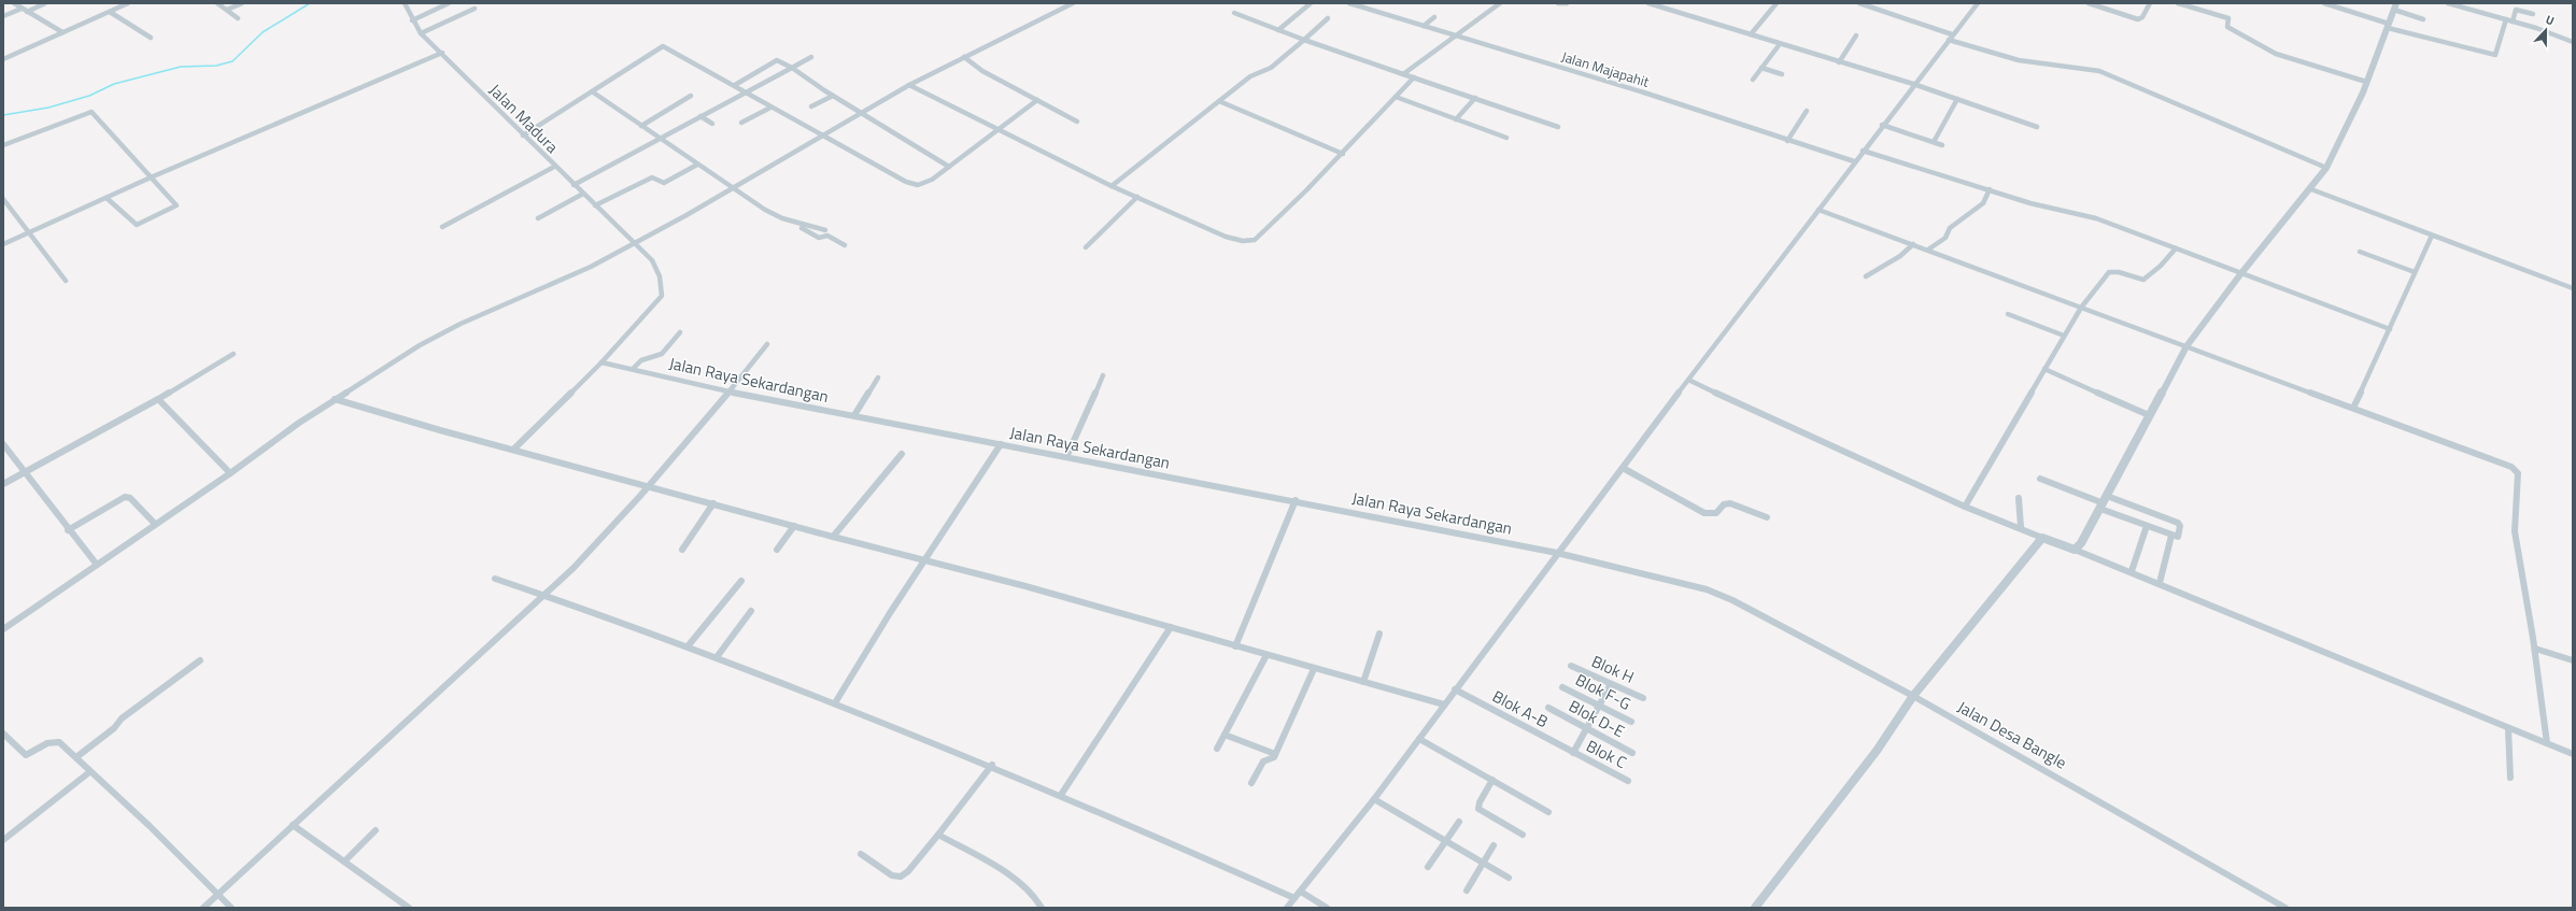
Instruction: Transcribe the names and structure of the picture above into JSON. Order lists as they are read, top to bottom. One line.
{"streets":{"street":["Jalan Majapahit","Jalan Madura","Jalan Raya Sekardangan","Blok H","Blok F-G","Blok A-B","Blok D-E","Jalan Desa Bangle","Blok C"]},"crossings":[["Jalan Raya Sekardangan","Jalan Desa Bangle"],["Blok A-B","Blok C"]],"north":"top"}
